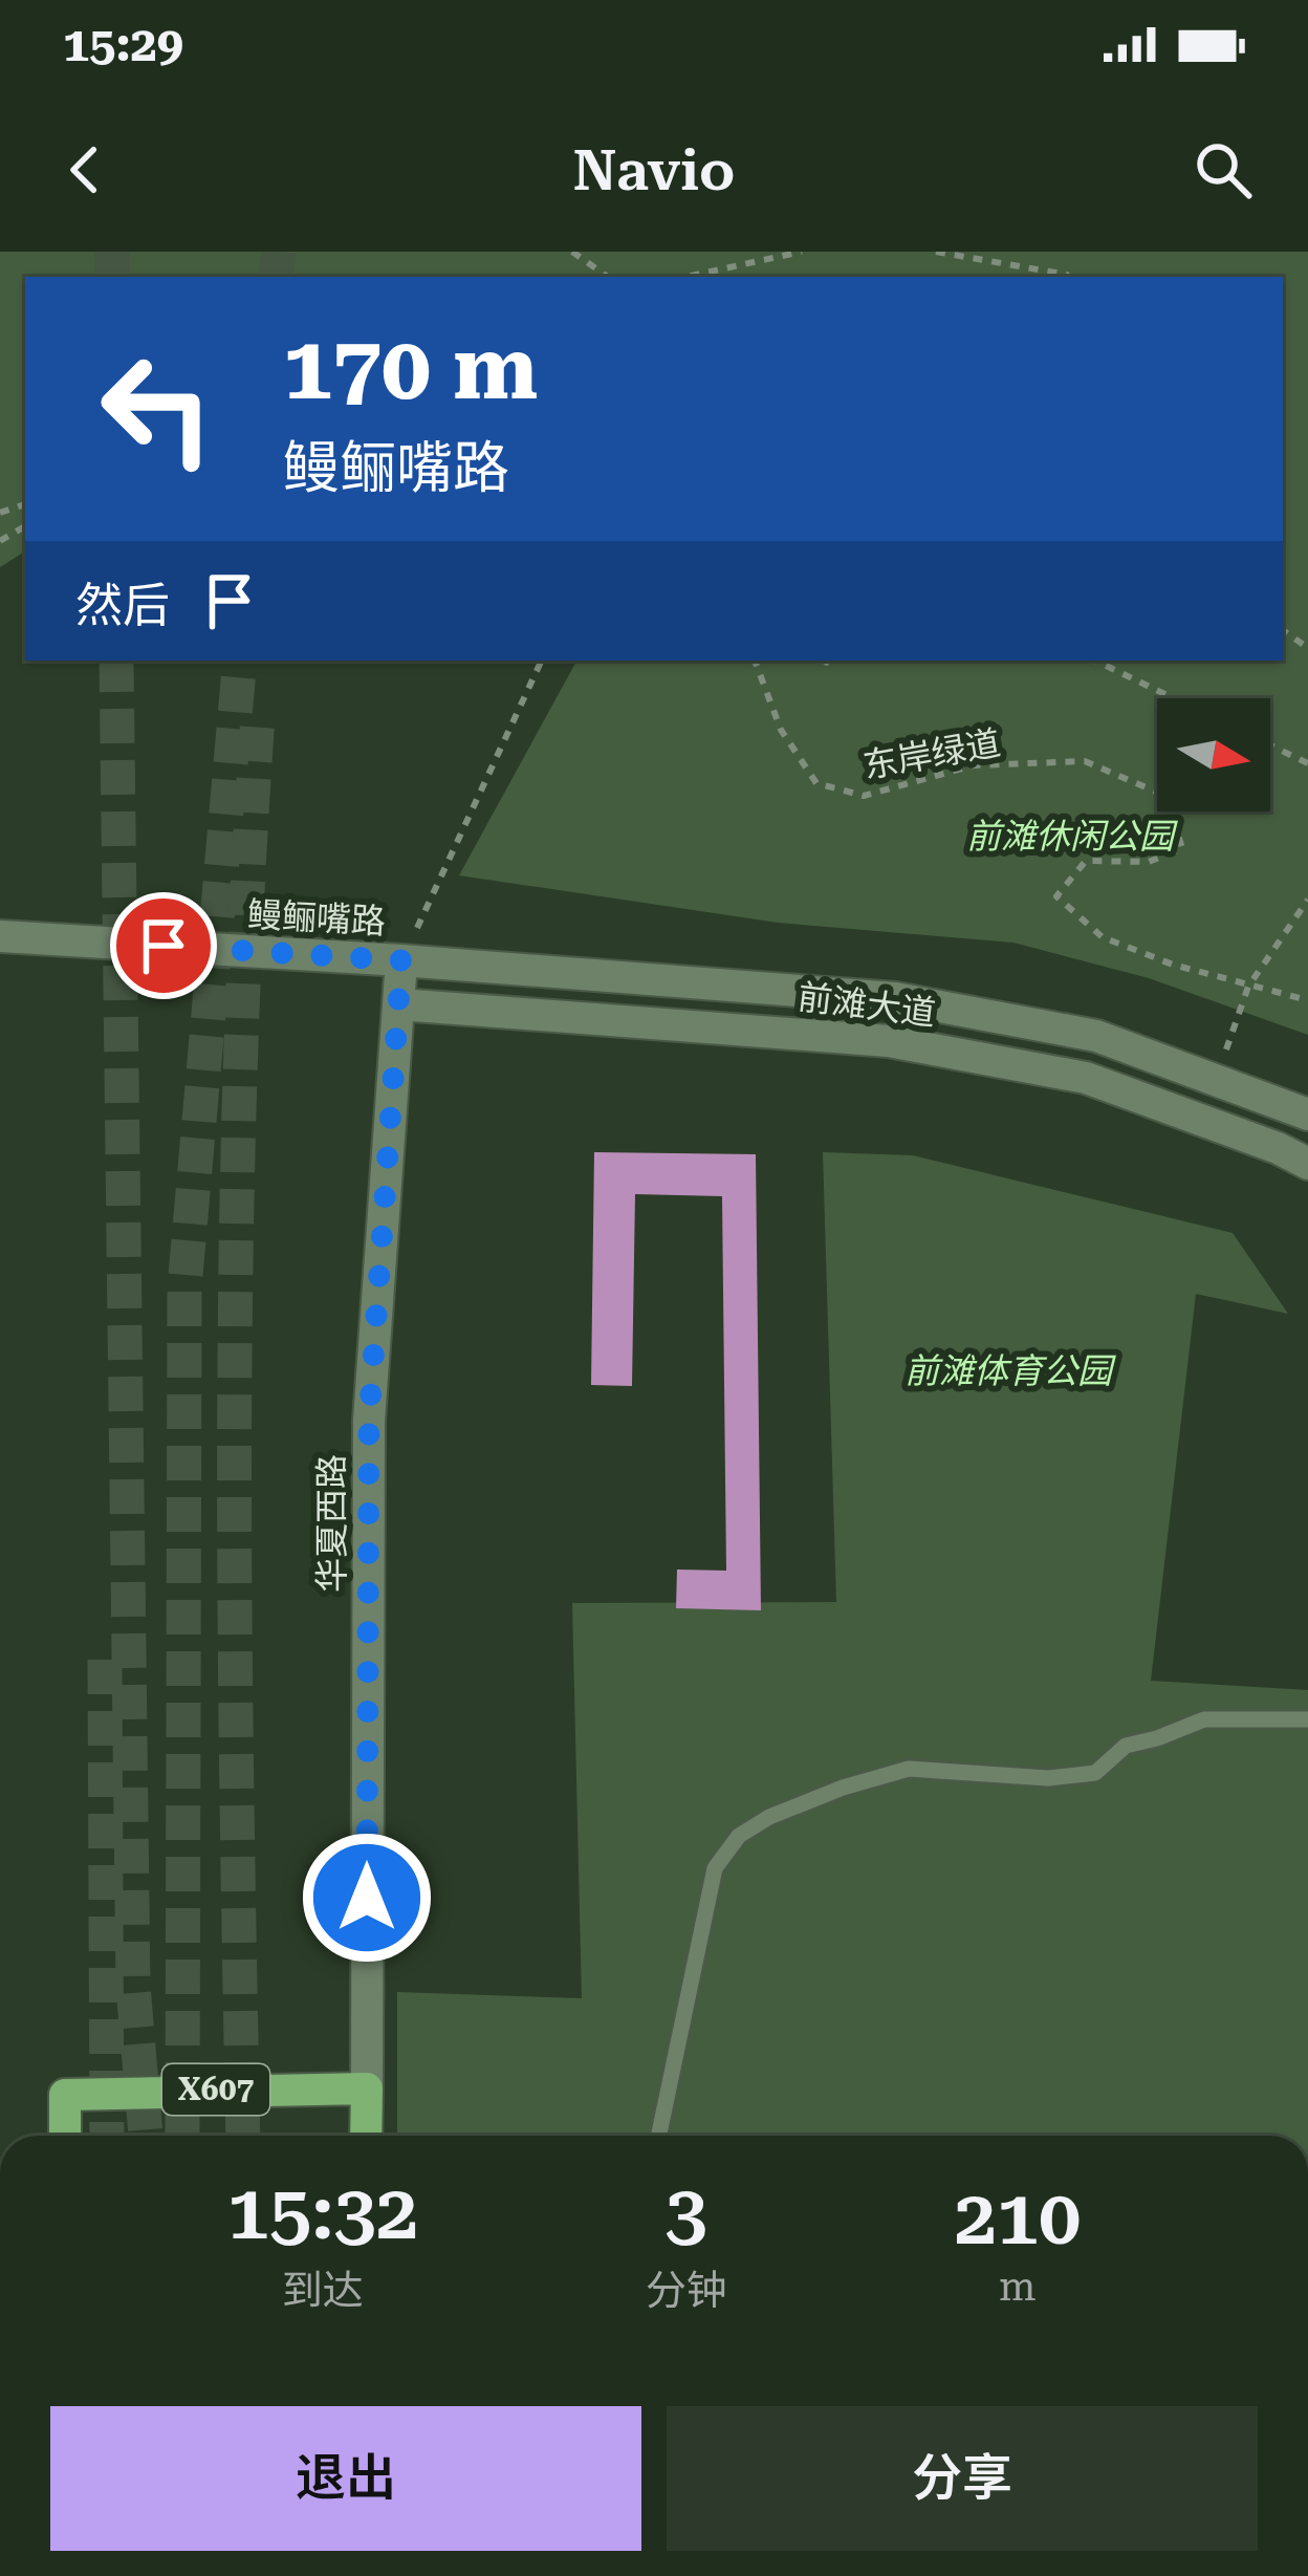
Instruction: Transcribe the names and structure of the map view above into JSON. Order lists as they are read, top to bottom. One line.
{"streets":{"main road":["华夏西路","X607"],"street":["鳗鲡嘴路","前滩大道"],"path":["东岸绿道"]},"crossings":[["鳗鲡嘴路","前滩大道"],["鳗鲡嘴路","华夏西路"],["前滩大道","华夏西路"],["华夏西路","X607"]],"parks":["前滩休闲公园","前滩体育公园"],"north":"right","page":{"status":"15:29","header":"Navio","turn":["170 m","鳗鲡嘴路"],"then":"然后","eta":["15:32","到达","3","分钟","210","m"],"buttons":["退出","分享"]}}
